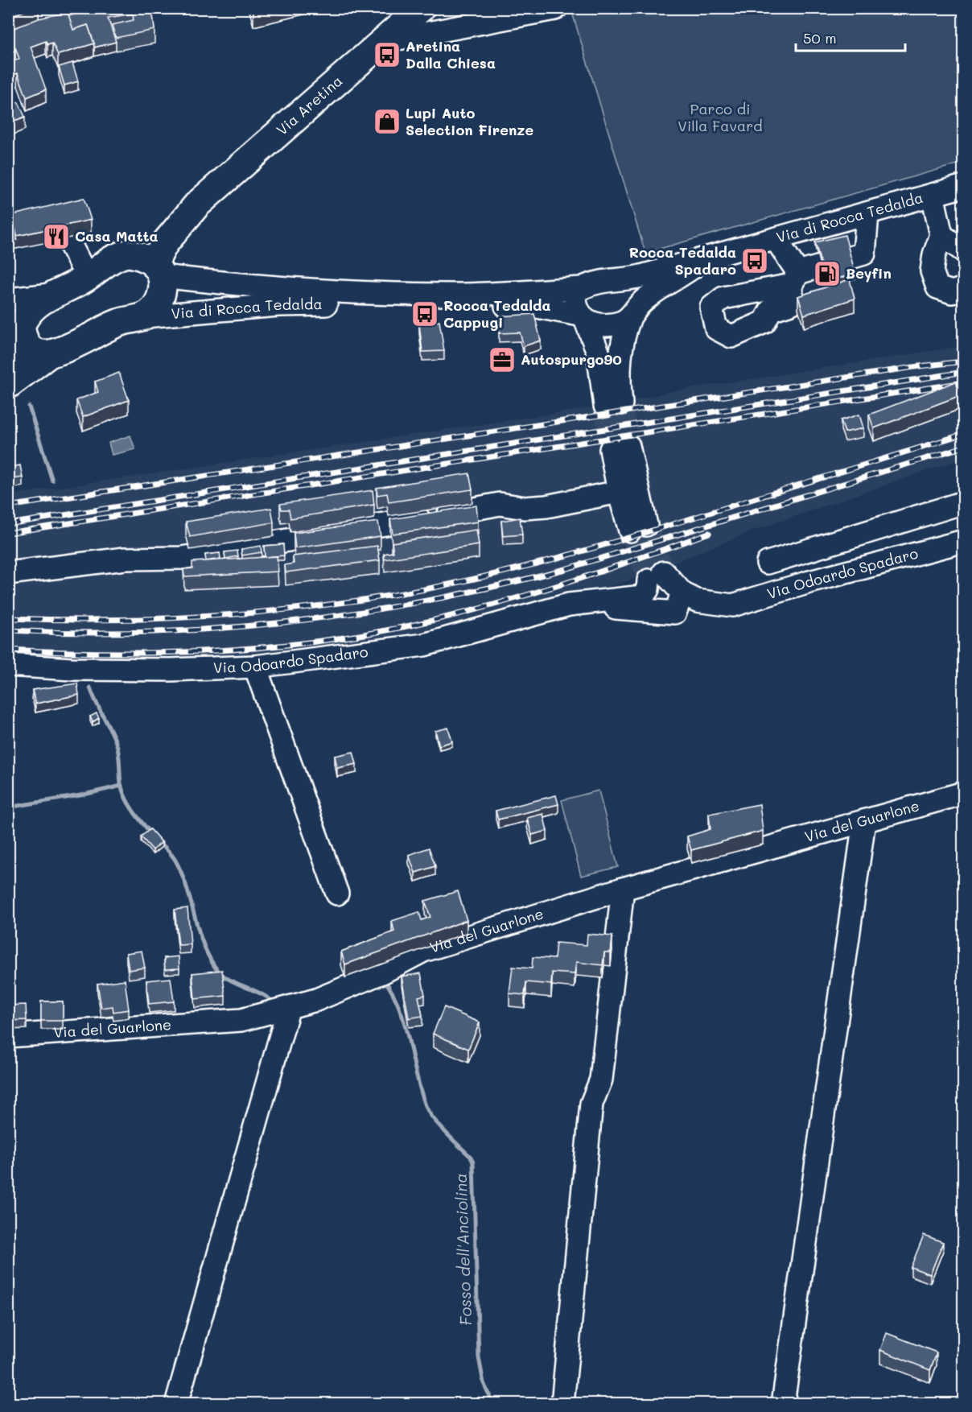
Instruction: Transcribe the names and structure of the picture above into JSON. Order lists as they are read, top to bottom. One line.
{"streets":{"main road":["Via Aretina"],"street":["Via di Rocca Tedalda","Via Odoardo Spadaro","Via del Guarlone"]},"crossings":[["Via Aretina","Via di Rocca Tedalda"]],"water":["Fosso dell'Anciolina"],"parks":["Parco di Villa Favard"],"places":{"bus stop":["Aretina Dalla Chiesa","Rocca Tedalda Spadaro","Rocca Tedalda Cappugi"],"shop":["Lupi Auto Selection Firenze"],"restaurant":["Casa Matta"],"fuel station":["Beyfin"],"office":["Autospurgo90"]},"scale_bar":"50 m"}
